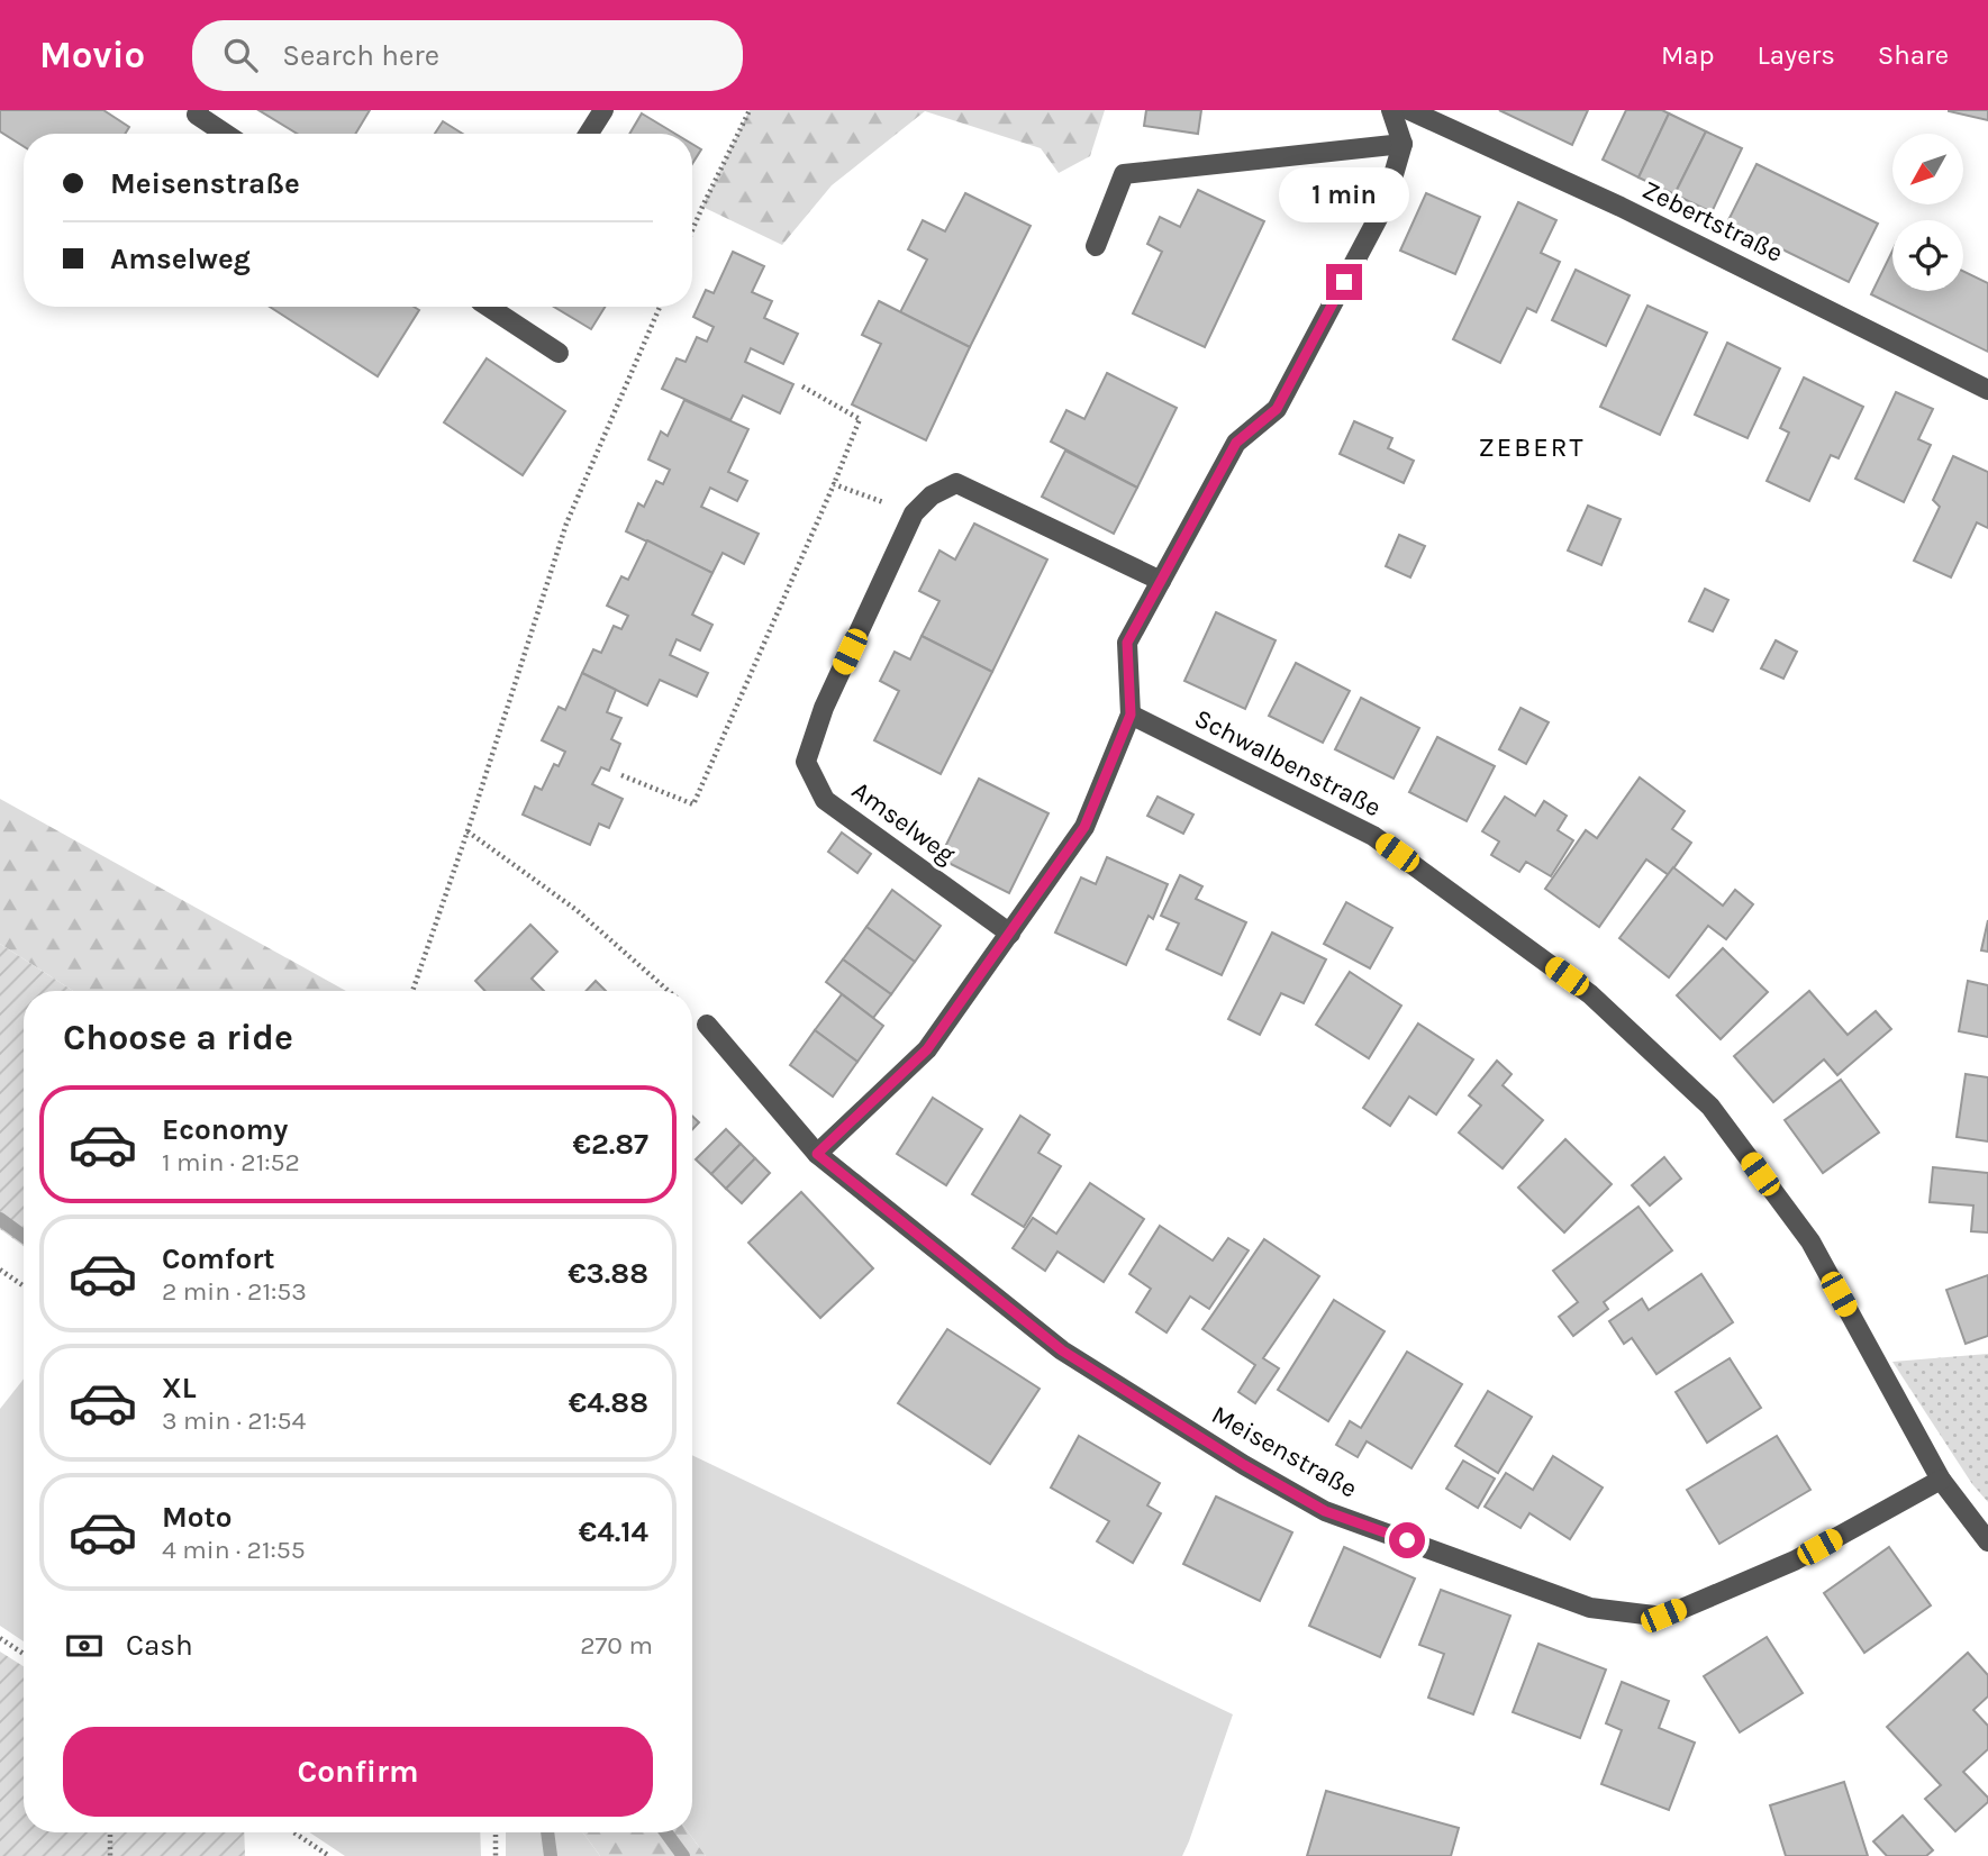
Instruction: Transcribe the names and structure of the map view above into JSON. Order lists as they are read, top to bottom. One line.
{"streets":{"street":["Zebertstraße","Schwalbenstraße","Amselweg","Meisenstraße"]},"crossings":[["Schwalbenstraße","Meisenstraße"]],"districts":["ZEBERT"],"north":"bottom left","page":{"header":"Movio","search":"Search here","nav":["Map","Layers","Share"],"banner":["Meisenstraße","Amselweg"],"bubble":"1 min","heading":"Choose a ride","list":[{"name":"Economy","note":"1 min · 21:52","value":"€2.87"},{"name":"Comfort","note":"2 min · 21:53","value":"€3.88"},{"name":"XL","note":"3 min · 21:54","value":"€4.88"},{"name":"Moto","note":"4 min · 21:55","value":"€4.14"}],"pay":["Cash","270 m"],"buttons":"Confirm"}}
